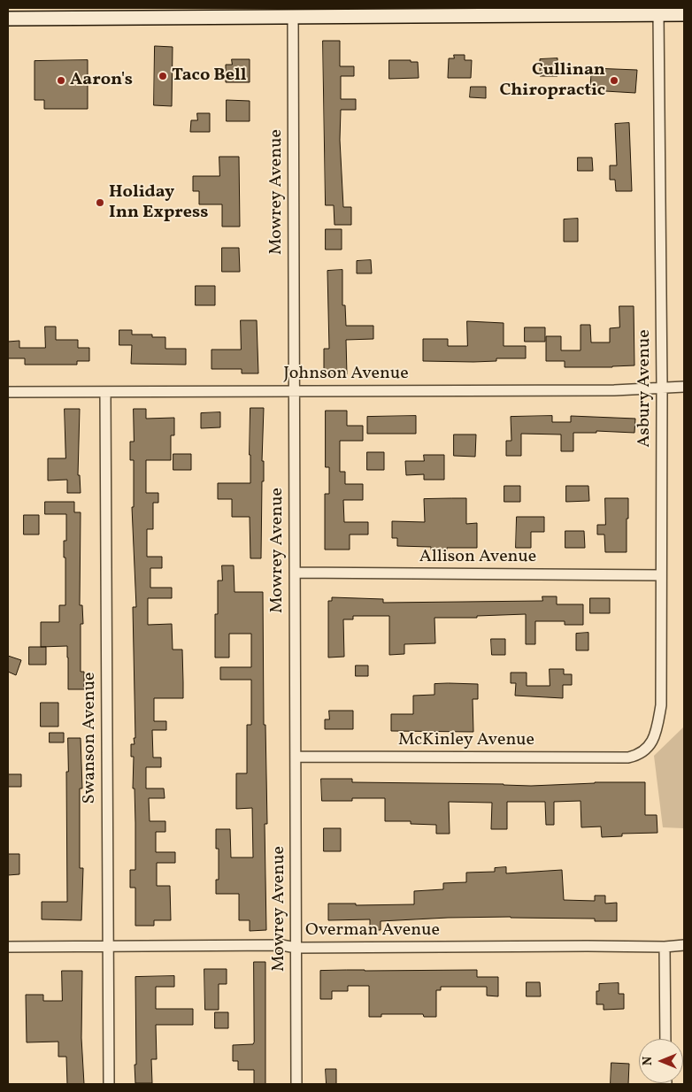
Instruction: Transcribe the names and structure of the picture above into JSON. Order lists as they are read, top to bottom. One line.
{"streets":{"street":["Mowrey Avenue","Johnson Avenue","Asbury Avenue","Allison Avenue","Swanson Avenue","McKinley Avenue","Overman Avenue"]},"crossings":[["Mowrey Avenue","Johnson Avenue"],["Mowrey Avenue","Allison Avenue"],["Mowrey Avenue","McKinley Avenue"],["Mowrey Avenue","Overman Avenue"],["Johnson Avenue","Asbury Avenue"],["Johnson Avenue","Swanson Avenue"],["Asbury Avenue","Allison Avenue"],["Asbury Avenue","McKinley Avenue"],["Swanson Avenue","Overman Avenue"]],"places":["Taco Bell","Aaron's","Cullinan Chiropractic","Holiday Inn Express"],"north":"left"}
